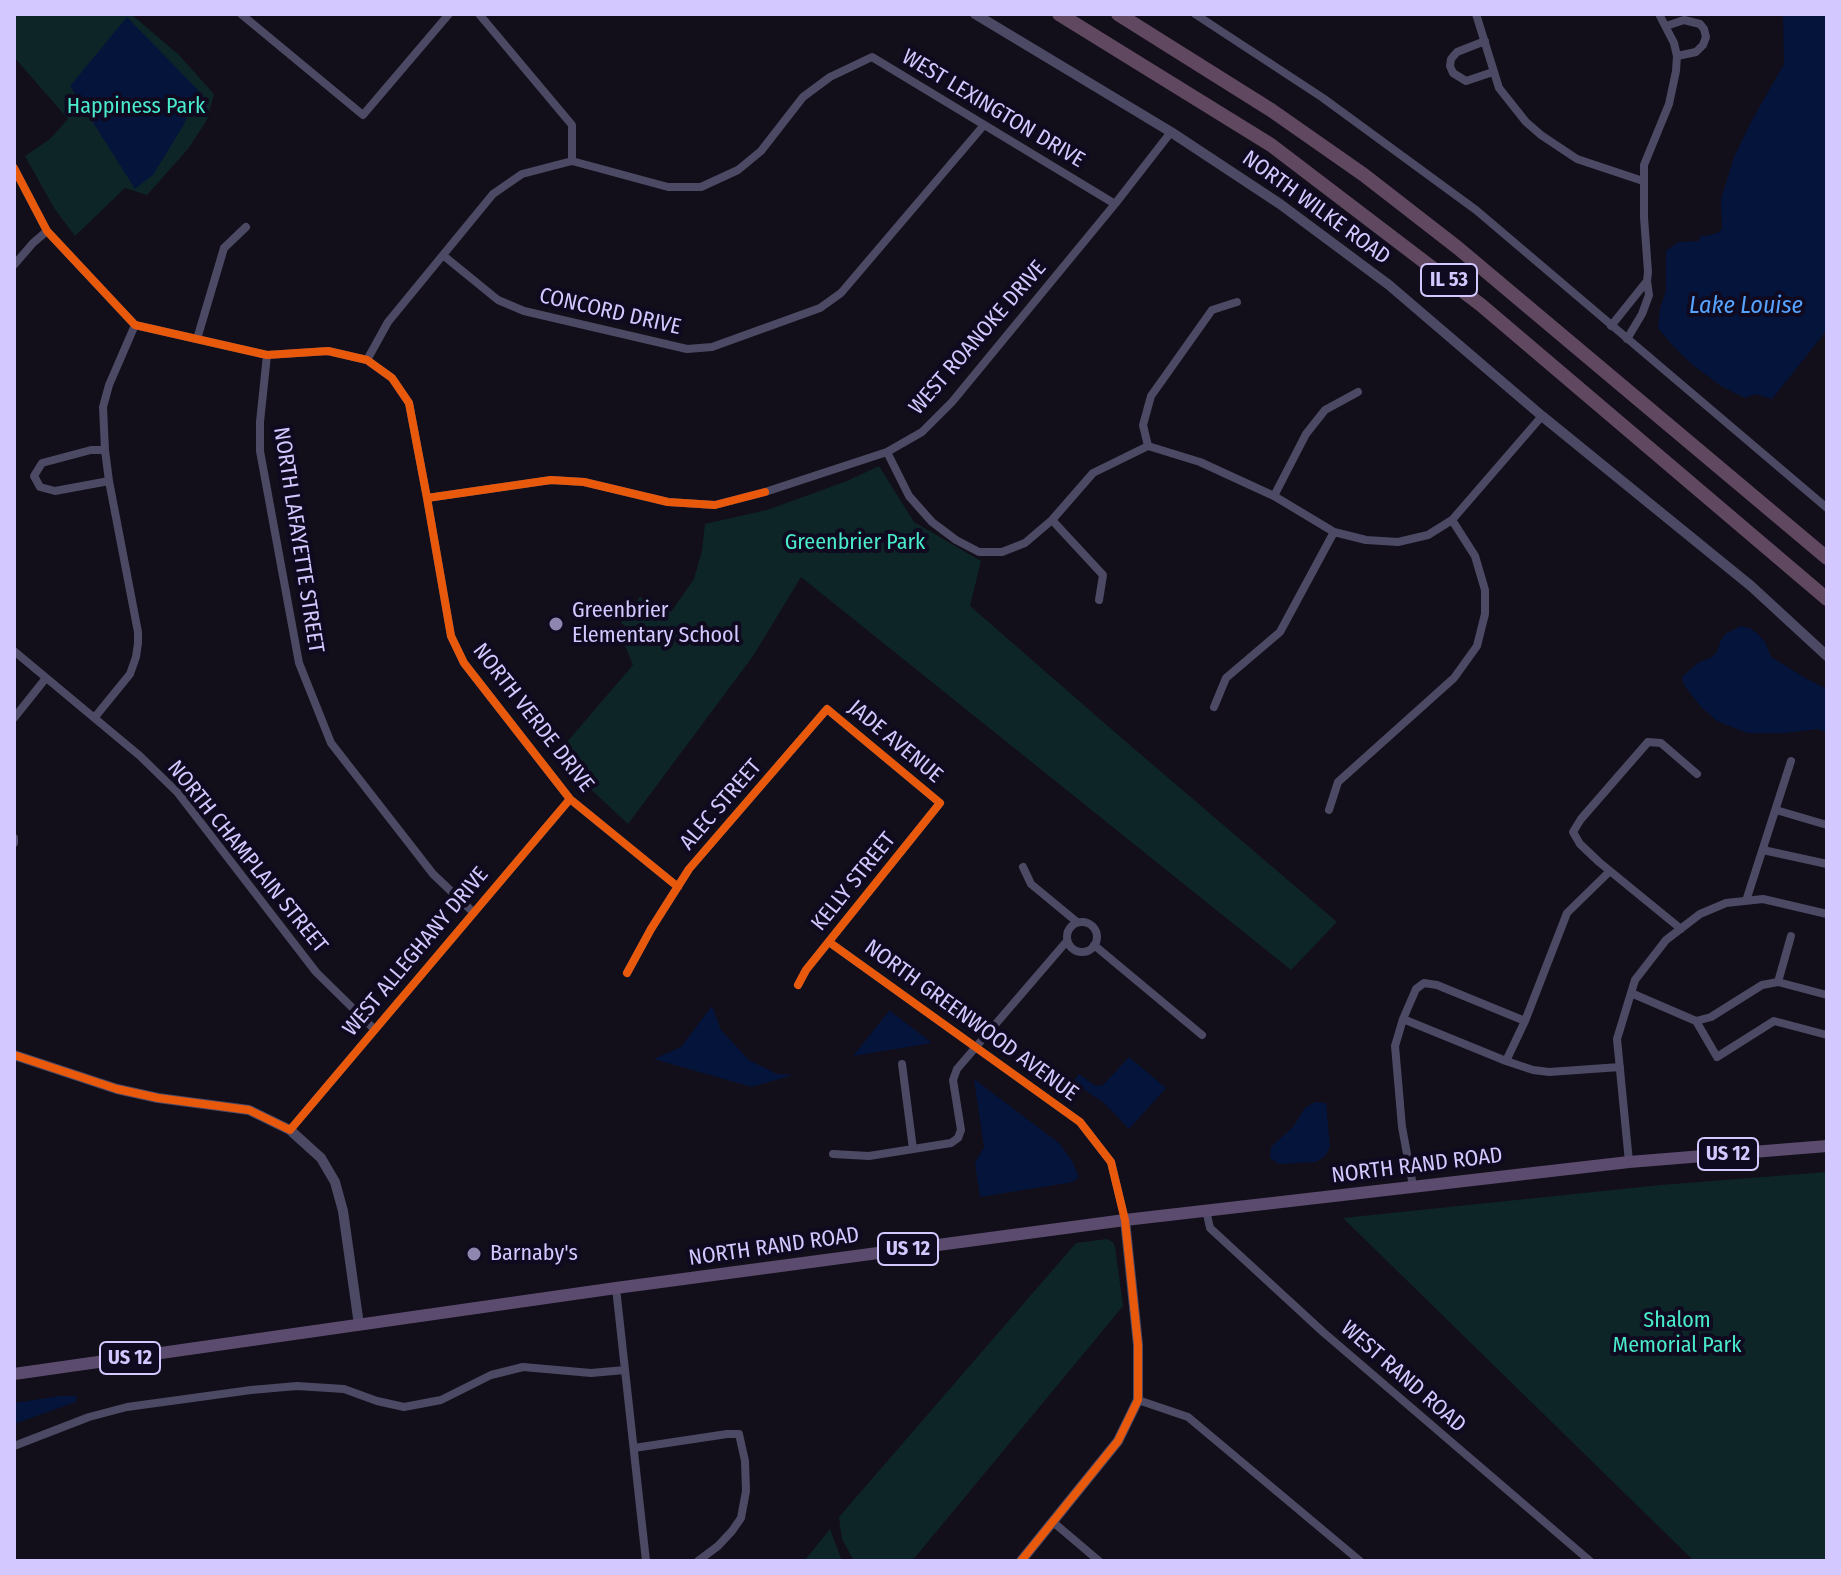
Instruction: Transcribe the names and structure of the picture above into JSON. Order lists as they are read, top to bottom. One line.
{"streets":{"highway":["IL 53"],"main road":["US 12","NORTH RAND ROAD"],"street":["WEST LEXINGTON DRIVE","NORTH WILKE ROAD","CONCORD DRIVE","WEST ROANOKE DRIVE","NORTH LAFAYETTE STREET","NORTH VERDE DRIVE","JADE AVENUE","ALEC STREET","NORTH CHAMPLAIN STREET","KELLY STREET","WEST ALLEGHANY DRIVE","NORTH GREENWOOD AVENUE","WEST RAND ROAD"]},"crossings":[["WEST LEXINGTON DRIVE","CONCORD DRIVE"],["WEST LEXINGTON DRIVE","WEST ROANOKE DRIVE"],["WEST LEXINGTON DRIVE","NORTH VERDE DRIVE"],["NORTH WILKE ROAD","WEST ROANOKE DRIVE"],["WEST ROANOKE DRIVE","NORTH VERDE DRIVE"],["NORTH LAFAYETTE STREET","NORTH VERDE DRIVE"],["NORTH LAFAYETTE STREET","WEST ALLEGHANY DRIVE"],["NORTH VERDE DRIVE","ALEC STREET"],["NORTH VERDE DRIVE","WEST ALLEGHANY DRIVE"],["JADE AVENUE","ALEC STREET"],["JADE AVENUE","KELLY STREET"],["NORTH CHAMPLAIN STREET","WEST ALLEGHANY DRIVE"],["KELLY STREET","NORTH GREENWOOD AVENUE"],["NORTH GREENWOOD AVENUE","NORTH RAND ROAD"],["NORTH RAND ROAD","WEST RAND ROAD"]],"water":["Lake Louise"],"parks":["Happiness Park","Greenbrier Park","Shalom Memorial Park"],"places":["Greenbrier Elementary School","Barnaby's"]}
